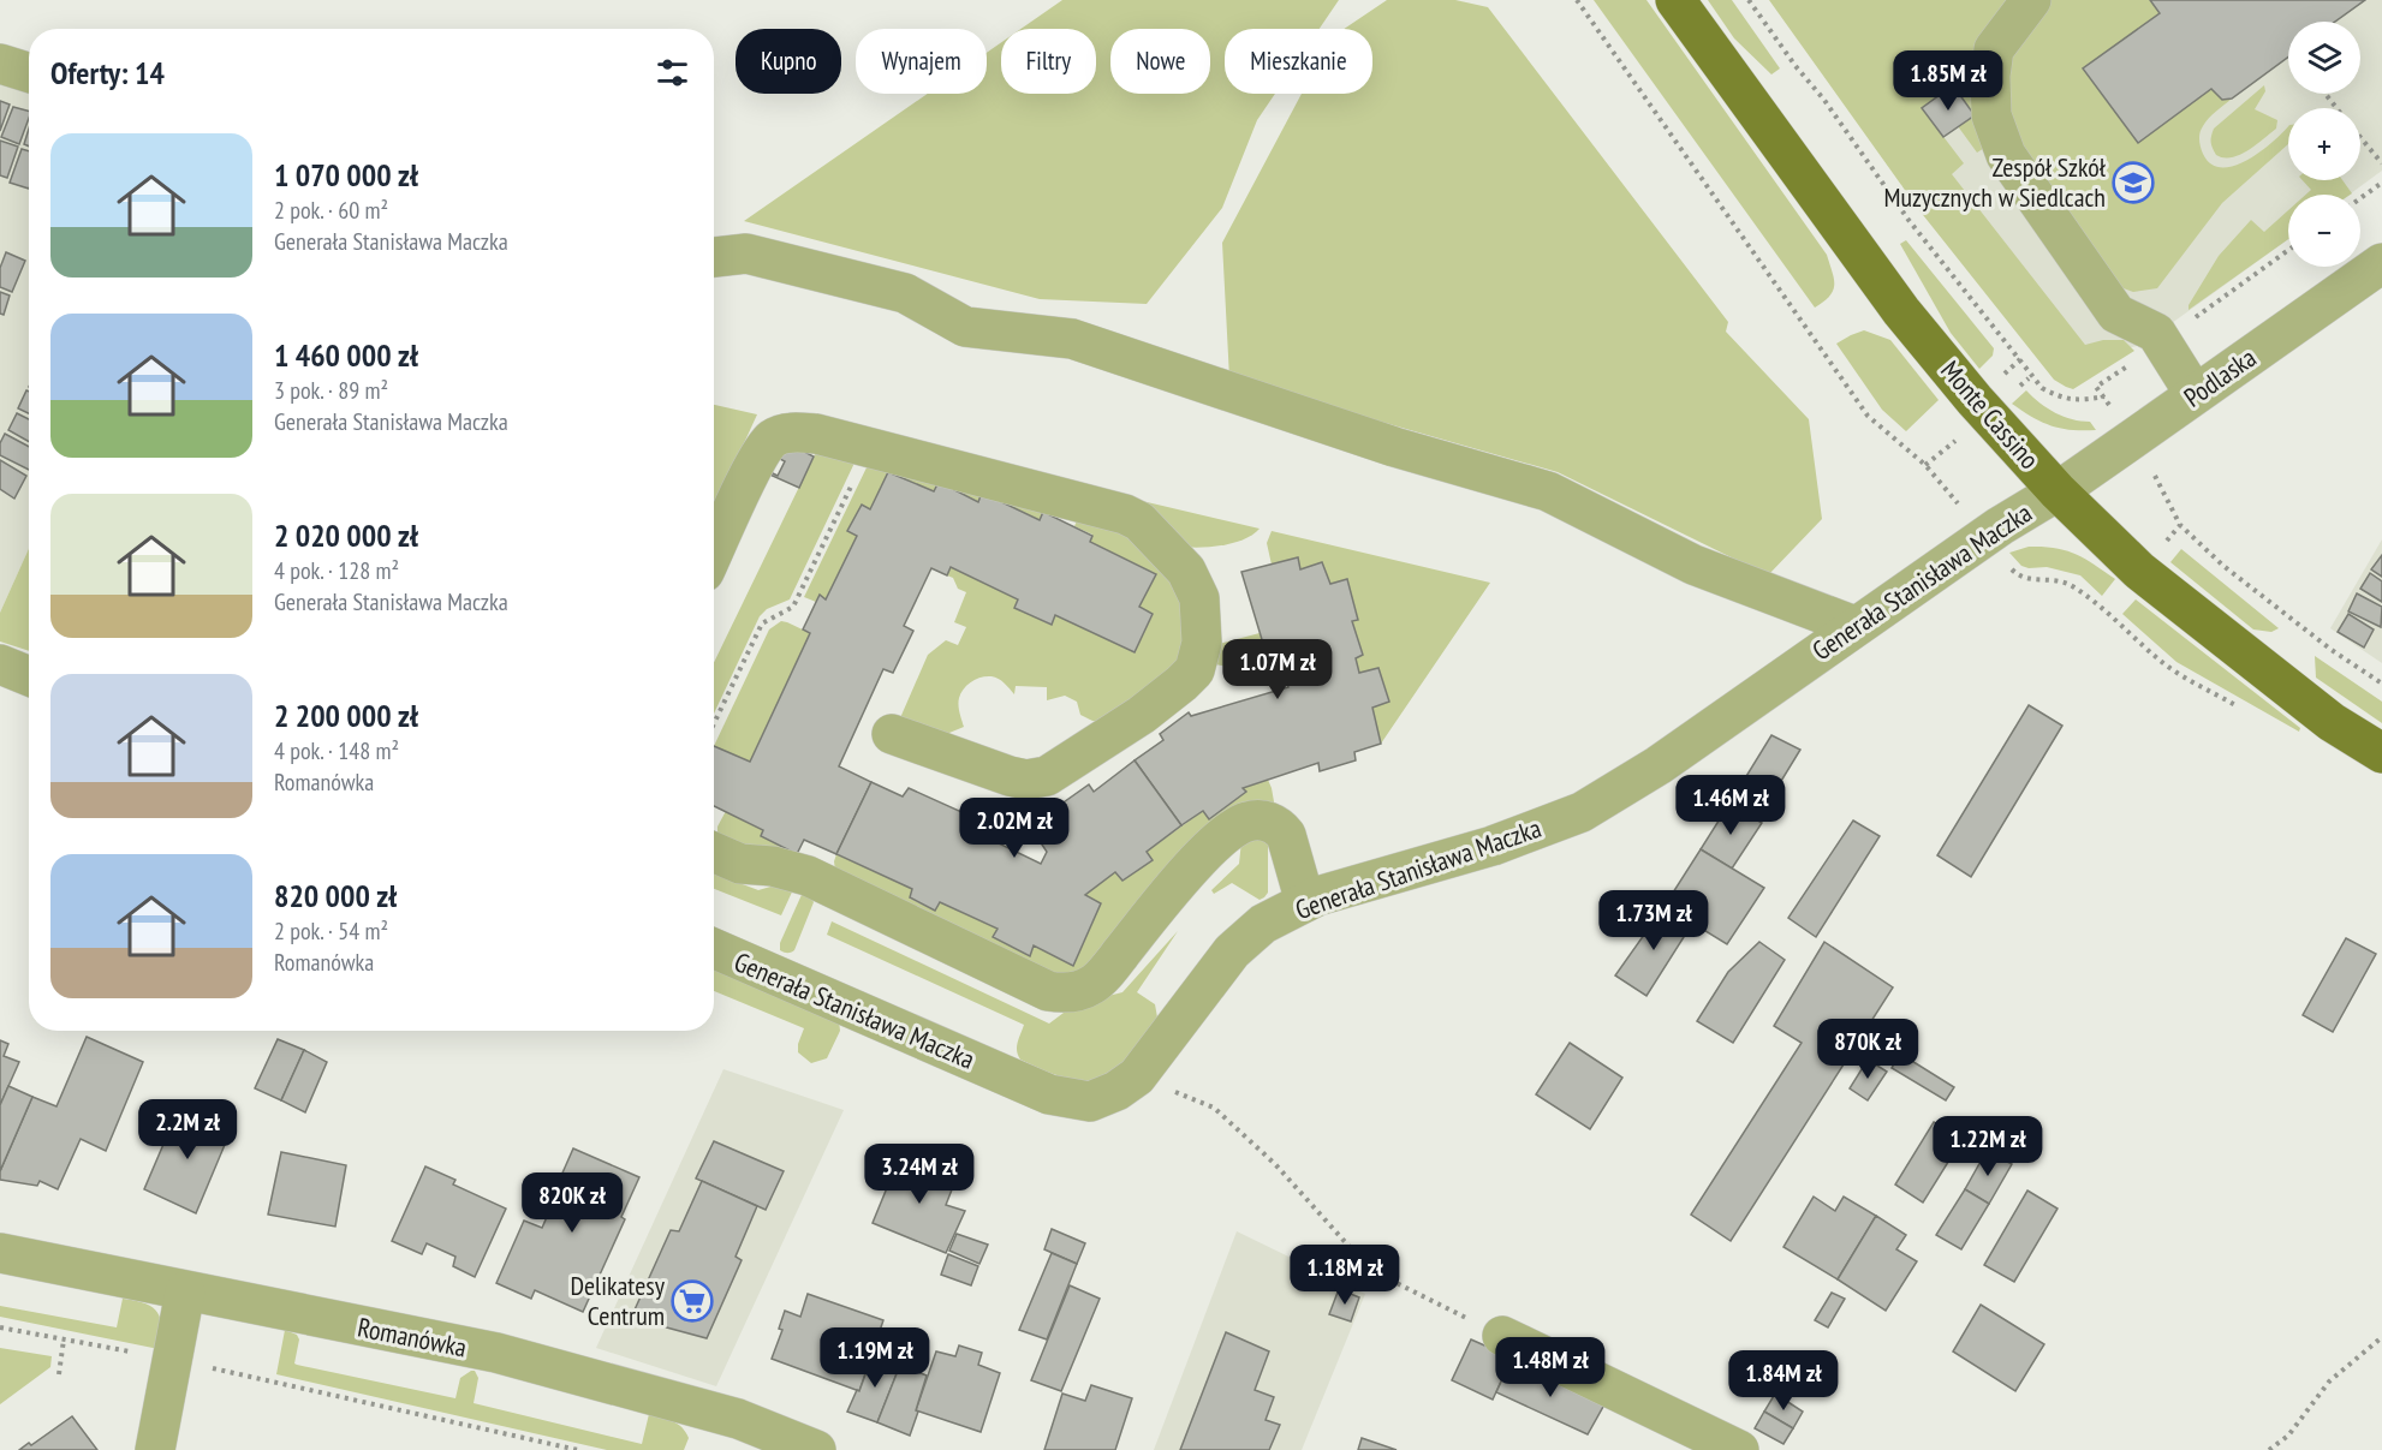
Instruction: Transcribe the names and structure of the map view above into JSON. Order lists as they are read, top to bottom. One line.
{"streets":{"main road":["Monte Cassino"],"street":["Podlaska","Generała Stanisława Maczka","Romanówka"]},"crossings":[["Podlaska","Monte Cassino"],["Podlaska","Generała Stanisława Maczka"],["Monte Cassino","Generała Stanisława Maczka"]],"places":{"school or university":["Zespół Szkół Muzycznych w Siedlcach"],"supermarket":["Delikatesy Centrum"]},"page":{"map_buttons":["+","−"],"chip":["Kupno","Wynajem","Filtry","Nowe","Mieszkanie"],"heading":"Oferty: 14","price":["1.85M zł","1.07M zł","1.46M zł","2.02M zł","1.73M zł","870K zł","2.2M zł","1.22M zł","3.24M zł","820K zł","1.18M zł","1.19M zł","1.48M zł","1.84M zł"],"list":[{"name":"1 070 000 zł","note":"2 pok. · 60 m² · Generała Stanisława Maczka"},{"name":"1 460 000 zł","note":"3 pok. · 89 m² · Generała Stanisława Maczka"},{"name":"2 020 000 zł","note":"4 pok. · 128 m² · Generała Stanisława Maczka"},{"name":"2 200 000 zł","note":"4 pok. · 148 m² · Romanówka"},{"name":"820 000 zł","note":"2 pok. · 54 m² · Romanówka"}]}}
